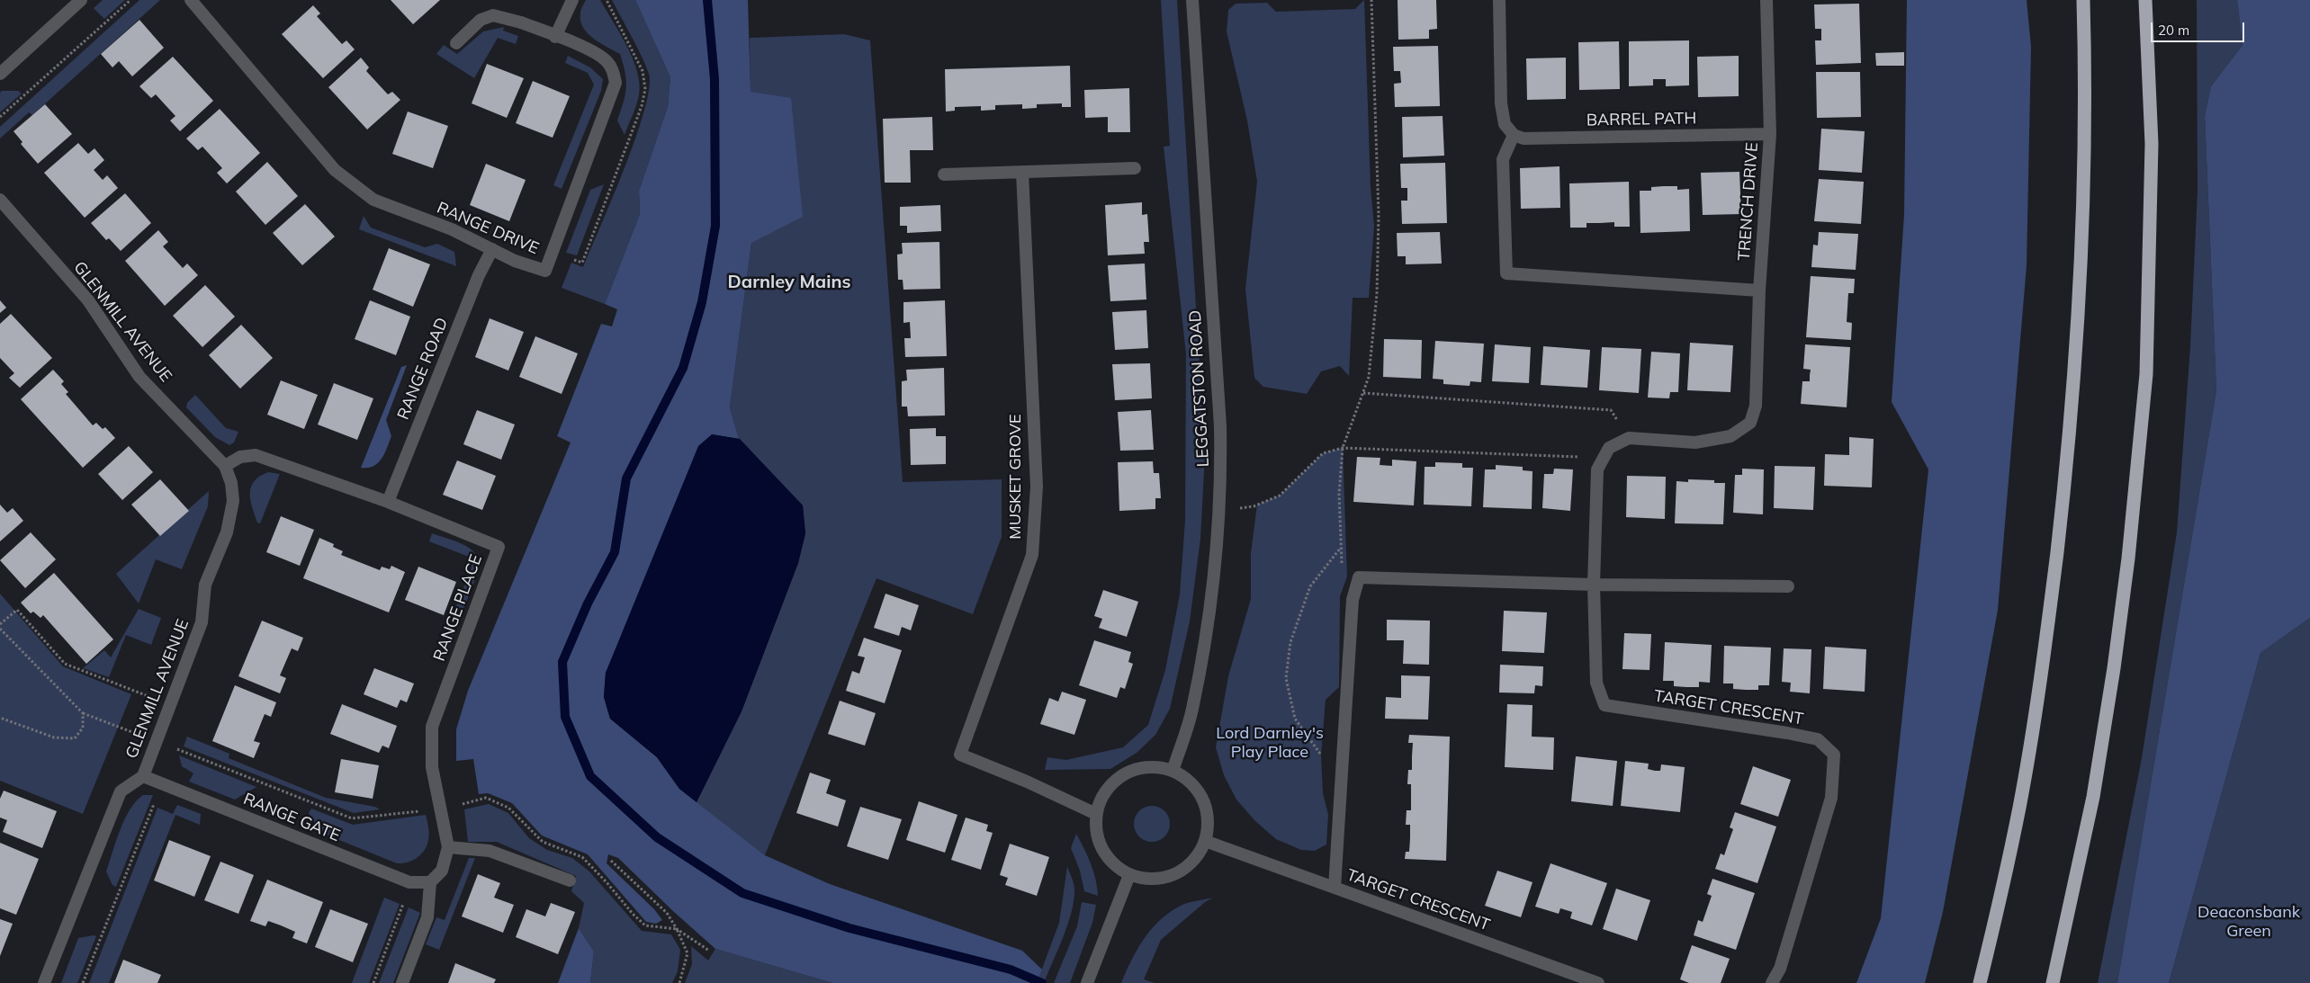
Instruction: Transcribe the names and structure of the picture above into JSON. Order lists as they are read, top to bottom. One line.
{"streets":{"street":["BARREL PATH","TRENCH DRIVE","RANGE DRIVE","GLENMILL AVENUE","RANGE ROAD","LEGGATSTON ROAD","MUSKET GROVE","RANGE PLACE","TARGET CRESCENT","RANGE GATE"]},"crossings":[["BARREL PATH","TRENCH DRIVE"],["RANGE DRIVE","RANGE ROAD"],["GLENMILL AVENUE","RANGE PLACE"],["GLENMILL AVENUE","RANGE GATE"],["RANGE ROAD","RANGE PLACE"],["LEGGATSTON ROAD","MUSKET GROVE"],["RANGE PLACE","RANGE GATE"]],"districts":["Darnley Mains"],"parks":["Lord Darnley's Play Place","Deaconsbank Green"],"scale_bar":"20 m"}
